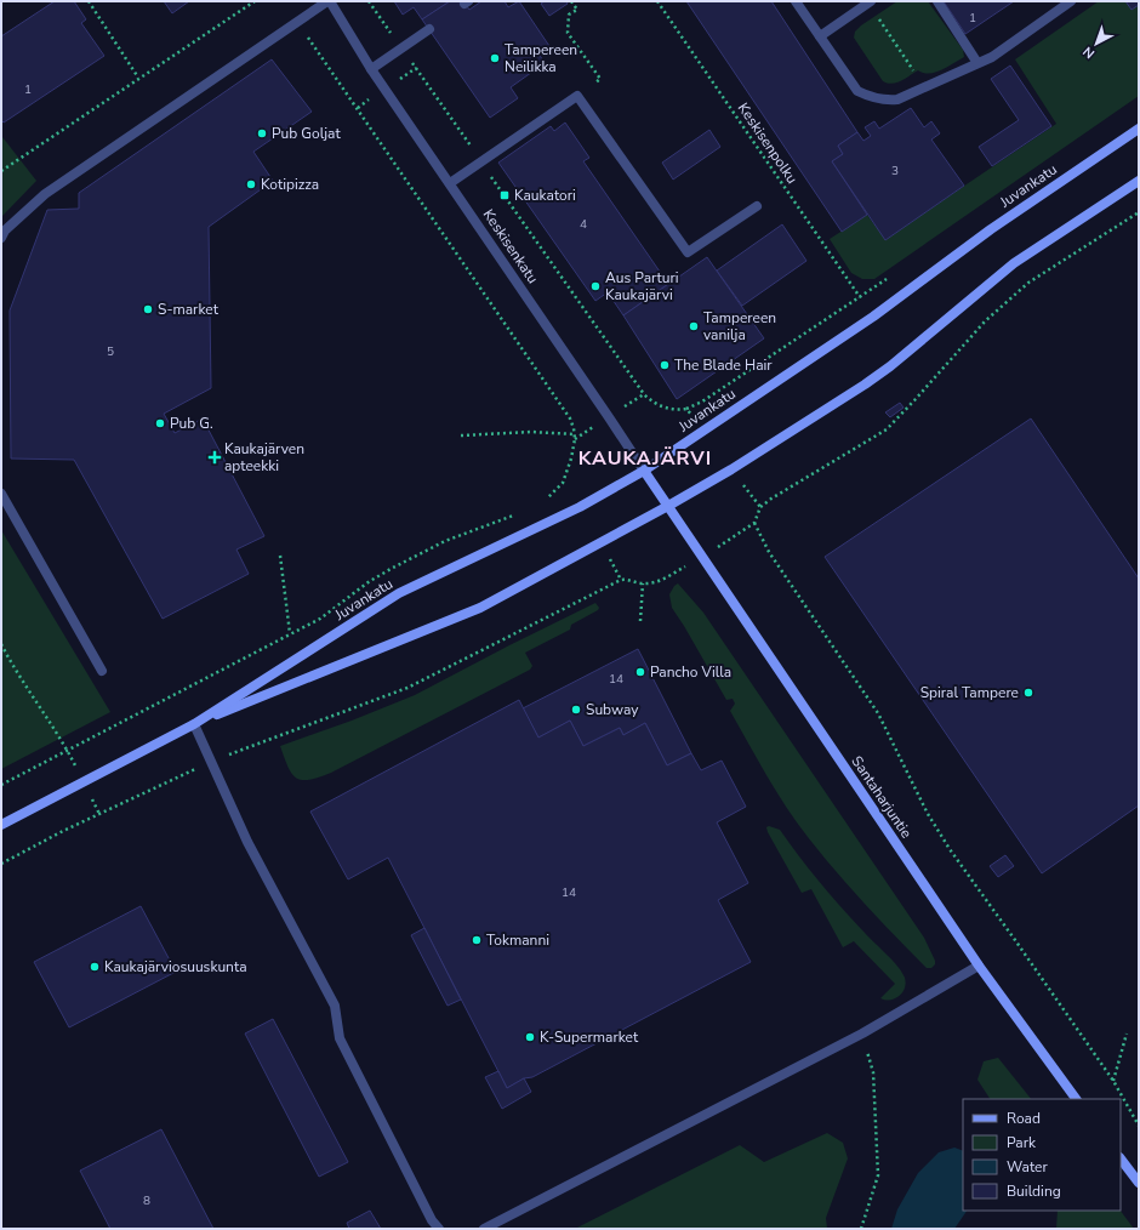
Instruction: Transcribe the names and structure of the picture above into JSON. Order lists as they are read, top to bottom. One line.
{"streets":{"main road":["Juvankatu","Keskisenkatu","Santaharjuntie"],"path":["Keskisenpolku"]},"crossings":[["Juvankatu","Keskisenkatu"],["Juvankatu","Santaharjuntie"],["Keskisenkatu","Santaharjuntie"]],"districts":["KAUKAJÄRVI"],"places":{"other":["Tampereen Neilikka","Pub Goljat","Kotipizza","Aus Parturi Kaukajärvi","S-market","Tampereen vanilja","The Blade Hair","Pub G.","Pancho Villa","Spiral Tampere","Subway","Tokmanni","Kaukajärviosuuskunta","K-Supermarket"],"transit":["Kaukatori"],"health":["Kaukajärven apteekki"]},"house_numbers":["1","1","3","4","5","14","14","8"],"legend":["Road","Park","Water","Building"],"north":"bottom left"}
